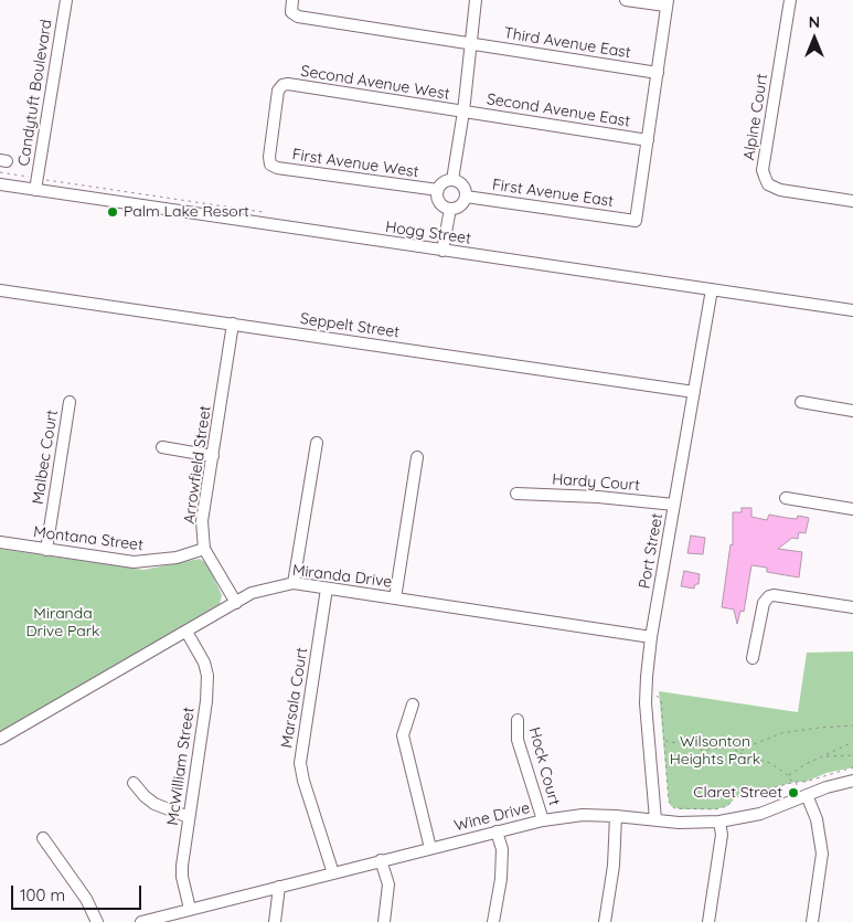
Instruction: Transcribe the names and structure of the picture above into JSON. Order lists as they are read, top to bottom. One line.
{"streets":{"street":["Third Avenue East","Second Avenue West","Candytuft Boulevard","Second Avenue East","Alpine Court","First Avenue West","First Avenue East","Hogg Street","Seppelt Street","Malbec Court","Arrowfield Street","Hardy Court","Montana Street","Port Street","Miranda Drive","Marsala Court","McWilliam Street","Hock Court","Wine Drive"]},"crossings":[["Second Avenue West","Second Avenue East"],["Second Avenue West","First Avenue West"],["Candytuft Boulevard","Hogg Street"],["Second Avenue East","First Avenue East"],["First Avenue West","First Avenue East"],["Hogg Street","Port Street"],["Seppelt Street","Arrowfield Street"],["Seppelt Street","Port Street"],["Malbec Court","Montana Street"],["Arrowfield Street","Montana Street"],["Arrowfield Street","Miranda Drive"],["Hardy Court","Port Street"],["Port Street","Miranda Drive"],["Port Street","Wine Drive"],["Miranda Drive","Marsala Court"],["Miranda Drive","McWilliam Street"],["Marsala Court","Wine Drive"],["McWilliam Street","Wine Drive"],["Hock Court","Wine Drive"]],"parks":["Miranda Drive Park","Wilsonton Heights Park"],"places":["Palm Lake Resort","Claret Street"],"scale_bar":"100 m","north":"top"}
